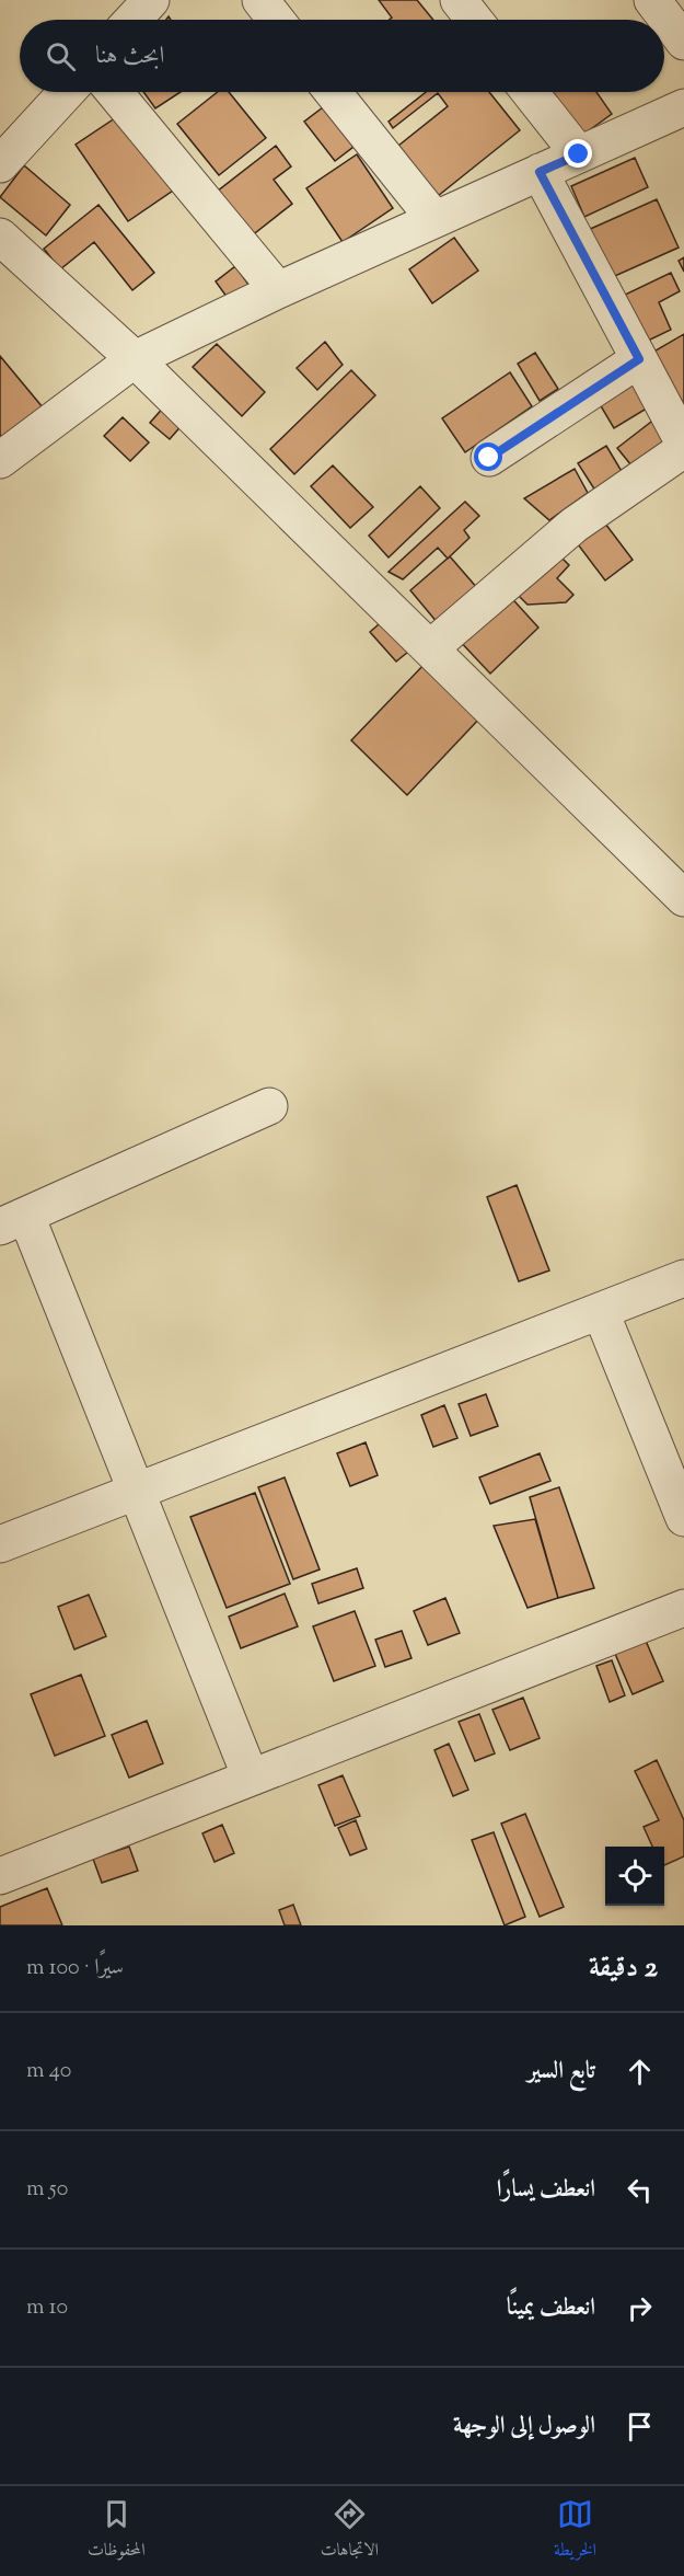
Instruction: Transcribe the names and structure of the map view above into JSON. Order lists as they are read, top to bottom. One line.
{"page":{"search":"ابحث هنا","heading":["2 دقيقة","سيرًا · 100 m"],"list":[["تابع السير","40 m"],["انعطف يسارًا","50 m"],["انعطف يمينًا","10 m"],"الوصول إلى الوجهة"],"nav":["الخريطة","الاتجاهات","المحفوظات"]}}
